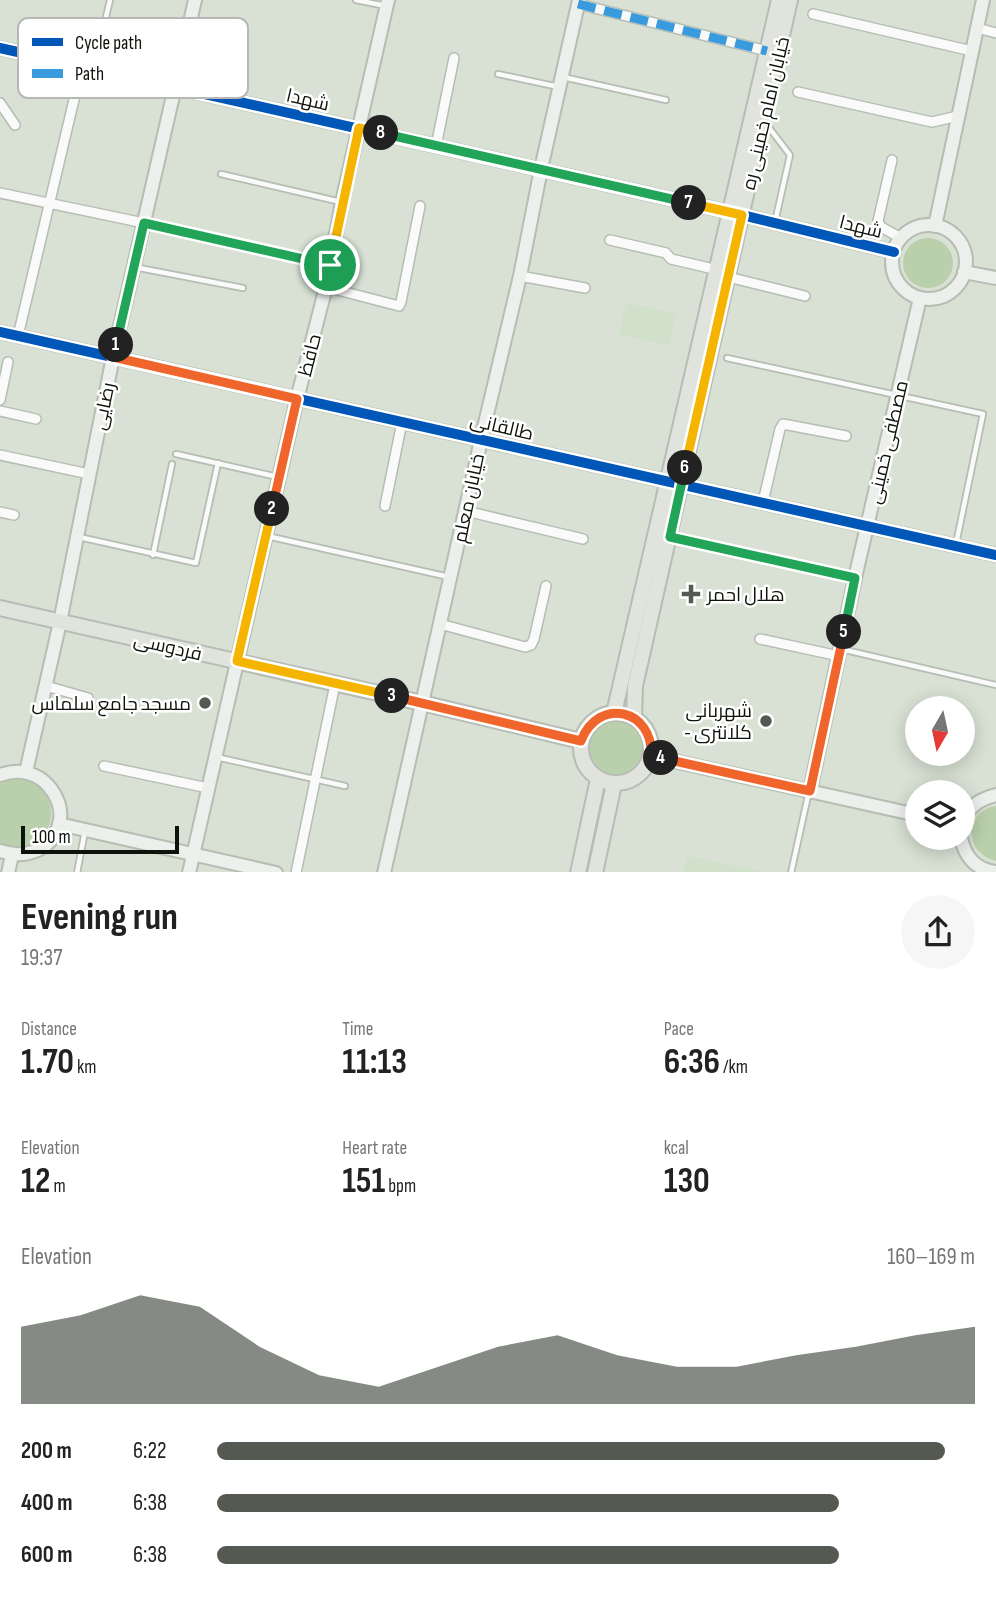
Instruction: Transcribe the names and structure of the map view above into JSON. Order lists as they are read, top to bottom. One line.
{"streets":{"main road":["خیابان امام خمینی ره","فردوسی"],"street":["شهدا","حافظ","رضایی","طالقانی","مصطفی خمینی","خیابان معلم"]},"crossings":[["شهدا","خیابان امام خمینی ره"],["شهدا","حافظ"],["شهدا","مصطفی خمینی"],["شهدا","خیابان معلم"],["خیابان امام خمینی ره","طالقانی"],["خیابان امام خمینی ره","فردوسی"],["حافظ","طالقانی"],["حافظ","فردوسی"],["رضایی","طالقانی"],["رضایی","فردوسی"],["طالقانی","مصطفی خمینی"],["طالقانی","خیابان معلم"],["خیابان معلم","فردوسی"]],"places":{"health":["هلال احمر"],"other":["مسجد جامع سلماس","شهربانی - کلانتری"]},"legend":["Cycle path","Path"],"scale_bar":"100 m","north":"bottom","page":{"pins":["8","7","1","6","2","5","3","4"],"scale":"100 m","heading":["Evening run","19:37"],"stats":[["Distance","1.70 km"],["Time","11:13"],["Pace","6:36 /km"],["Elevation","12 m"],["Heart rate","151 bpm"],["kcal","130"]],"chart":["Elevation","160–169 m"],"list":[{"name":"200 m","note":"6:22"},{"name":"400 m","note":"6:38"},{"name":"600 m","note":"6:38"}]}}
